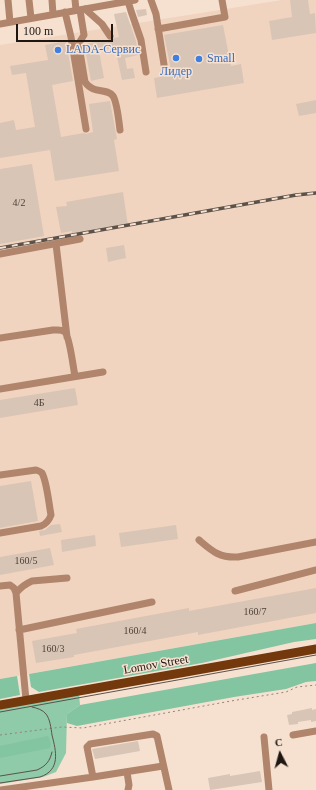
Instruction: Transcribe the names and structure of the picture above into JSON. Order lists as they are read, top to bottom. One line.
{"streets":{"main road":["Lomov Street"]},"places":["LADA-Сервис","Лидер","Small"],"house_numbers":["4/2","4Б","160/5","160/7","160/4","160/3"],"scale_bar":"100 m","north":"top"}
